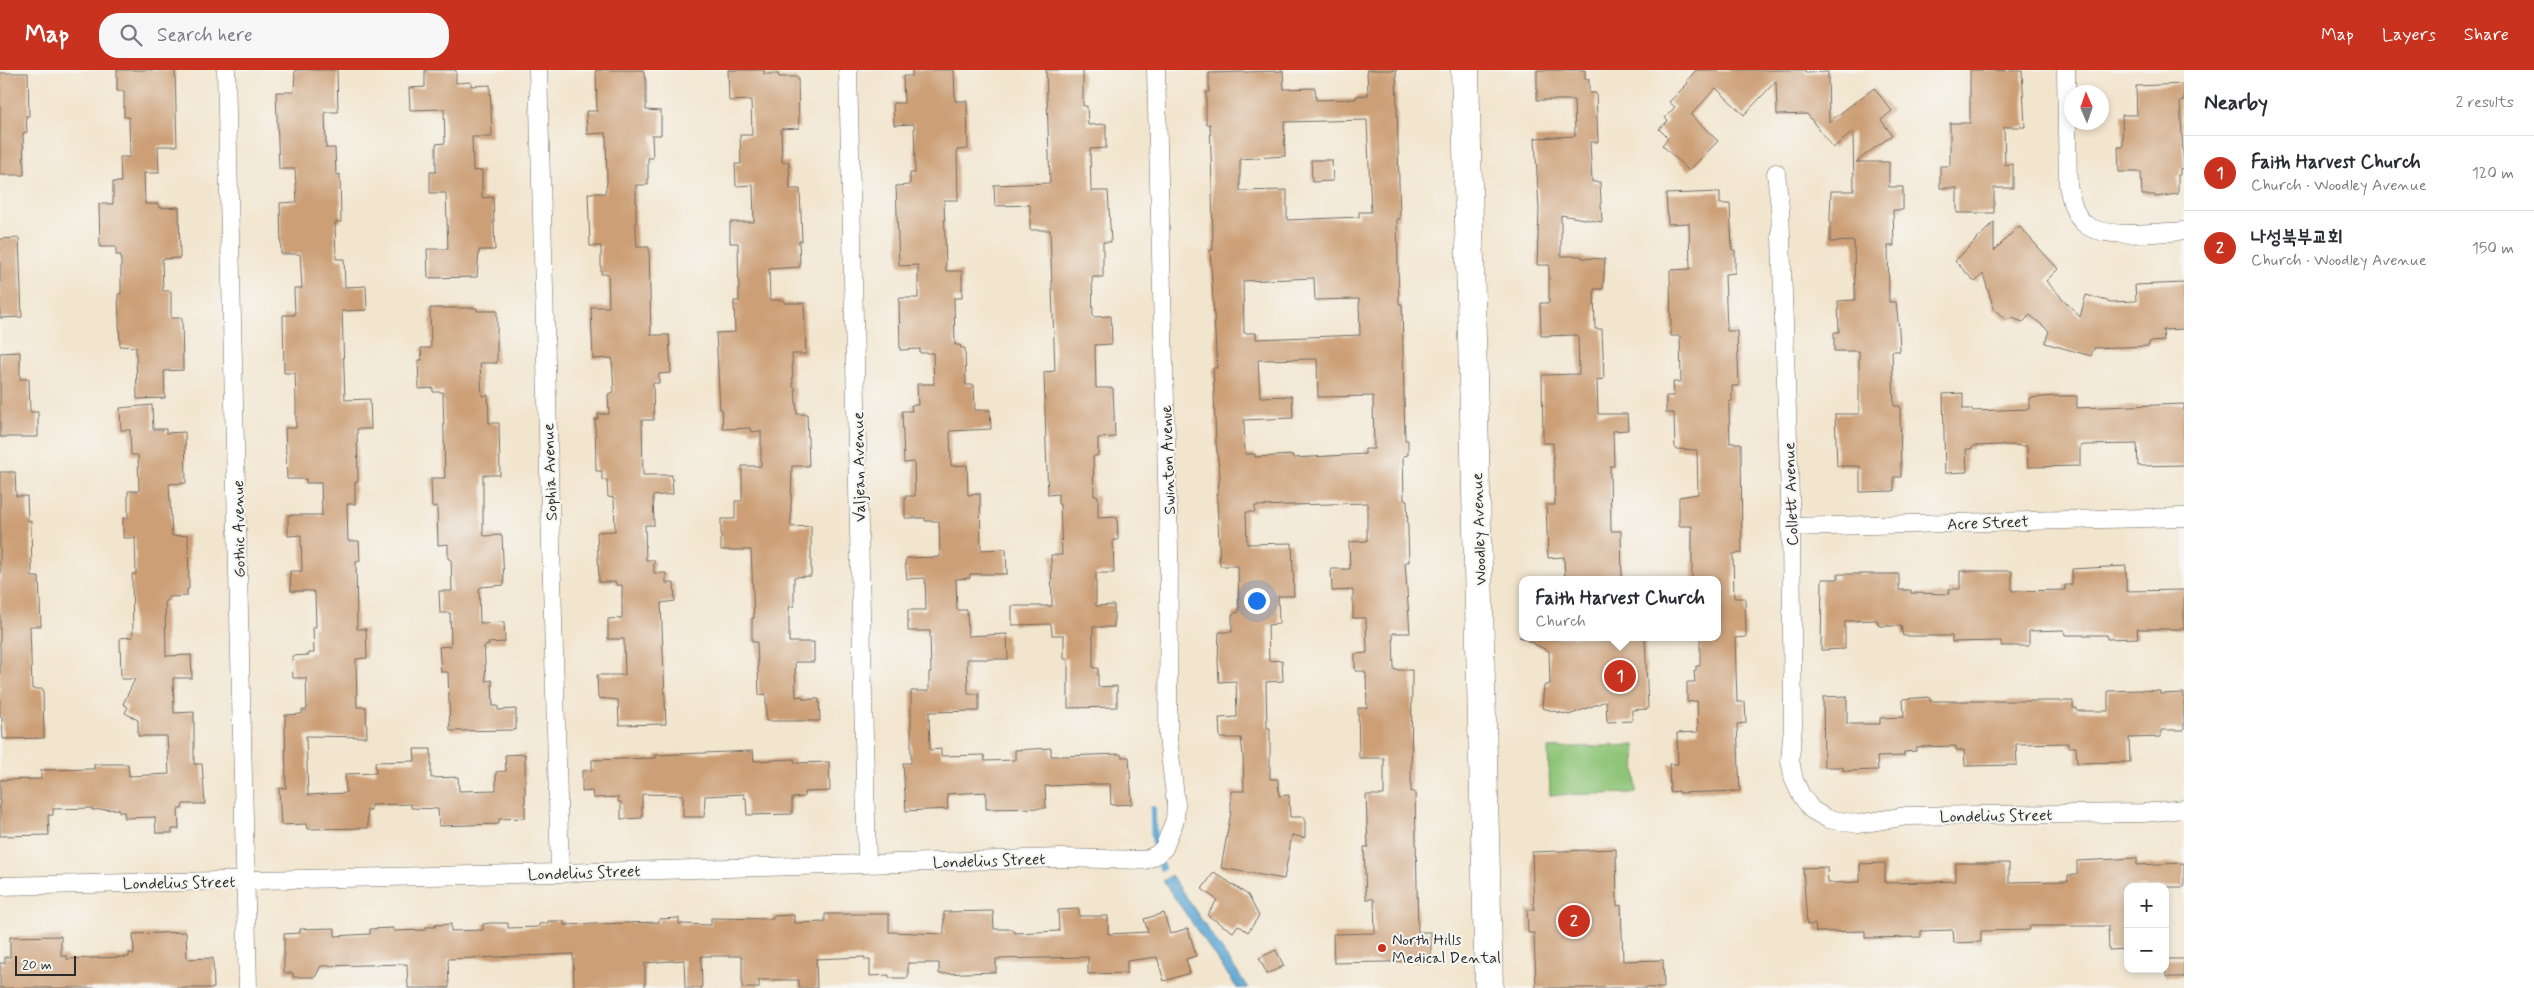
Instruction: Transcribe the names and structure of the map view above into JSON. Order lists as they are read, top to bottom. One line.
{"streets":{"main road":["Woodley Avenue"],"street":["Swinton Avenue","Valjean Avenue","Sophia Avenue","Collett Avenue","Acre Street","Gothic Avenue","Londelius Street"]},"crossings":[["Swinton Avenue","Londelius Street"],["Valjean Avenue","Londelius Street"],["Sophia Avenue","Londelius Street"],["Collett Avenue","Acre Street"],["Collett Avenue","Londelius Street"],["Gothic Avenue","Londelius Street"]],"places":["North Hills Medical Dental"],"scale_bar":"20 m","north":"top","page":{"header":"Map","search":"Search here","nav":["Map","Layers","Share"],"heading":["Nearby","2 results"],"list":[{"mark":"1","name":"Faith Harvest Church","note":"Church · Woodley Avenue","value":"120 m"},{"mark":"2","name":"나성북부교회","note":"Church · Woodley Avenue","value":"150 m"}],"popup":["Faith Harvest Church","Church"],"pins":["1","2"],"map_buttons":["+","−"],"scale":"20 m"}}
